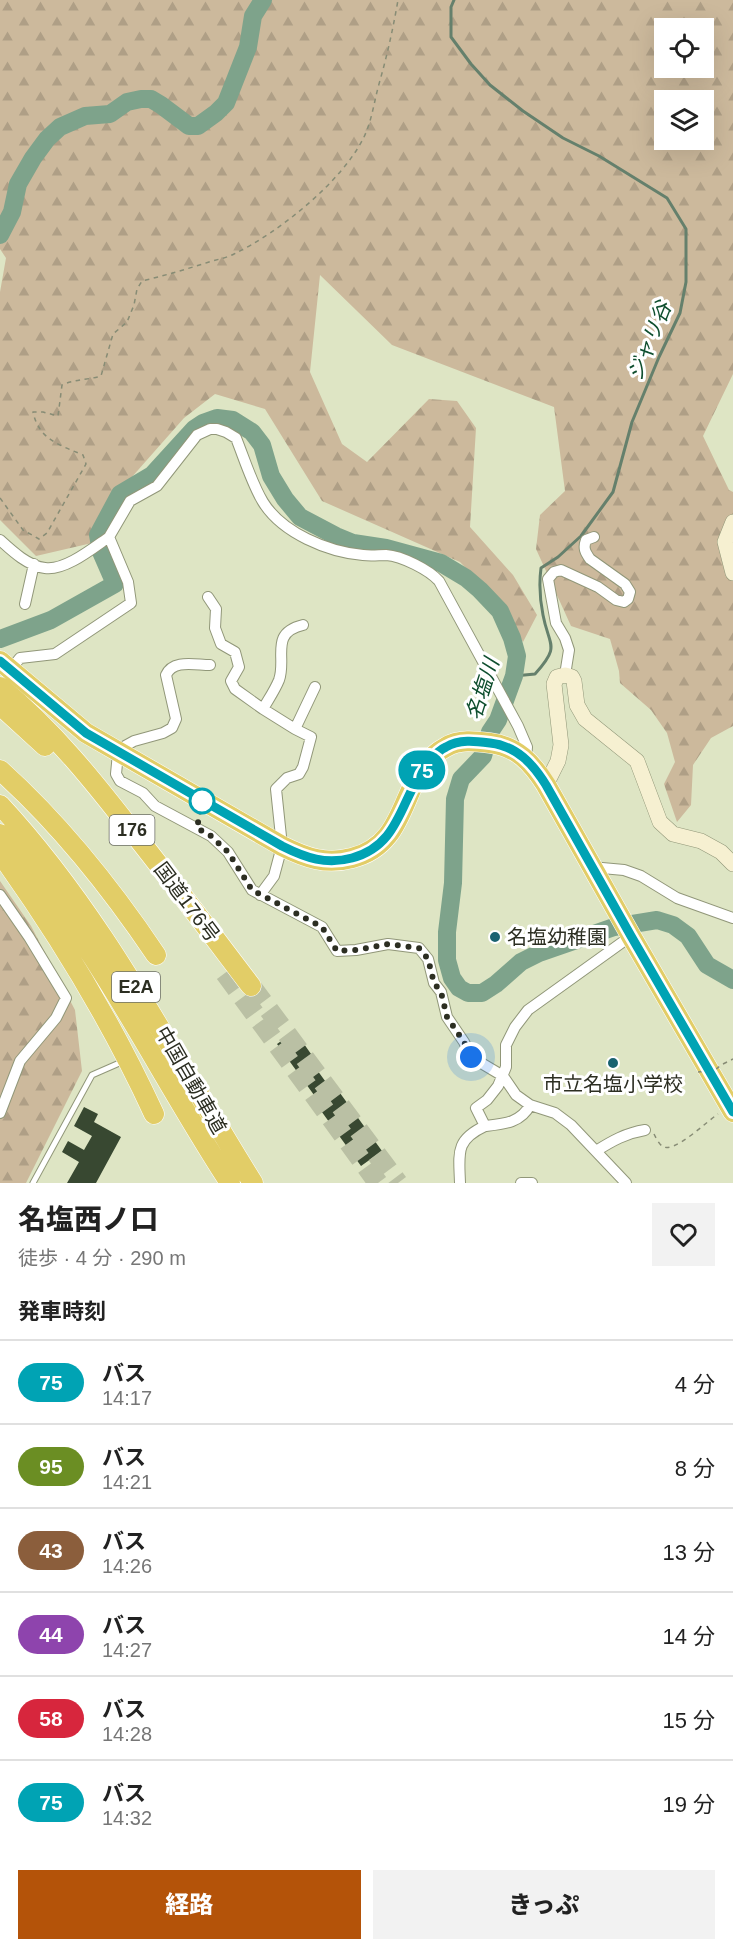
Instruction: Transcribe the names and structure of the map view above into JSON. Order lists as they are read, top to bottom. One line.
{"streets":{"highway":["176","国道176号","E2A","中国自動車道"]},"water":["ジャリ谷","名塩川"],"places":["名塩幼稚園","市立名塩小学校"],"lines":["bus line 75"],"page":{"on_map":"75","heading":[["名塩西ノ口","徒歩 · 4 分 · 290 m"],"発車時刻"],"list":[{"mark":"75","name":"バス","note":"14:17","value":"4 分"},{"mark":"95","name":"バス","note":"14:21","value":"8 分"},{"mark":"43","name":"バス","note":"14:26","value":"13 分"},{"mark":"44","name":"バス","note":"14:27","value":"14 分"},{"mark":"58","name":"バス","note":"14:28","value":"15 分"},{"mark":"75","name":"バス","note":"14:32","value":"19 分"}],"buttons":["経路","きっぷ"]}}
